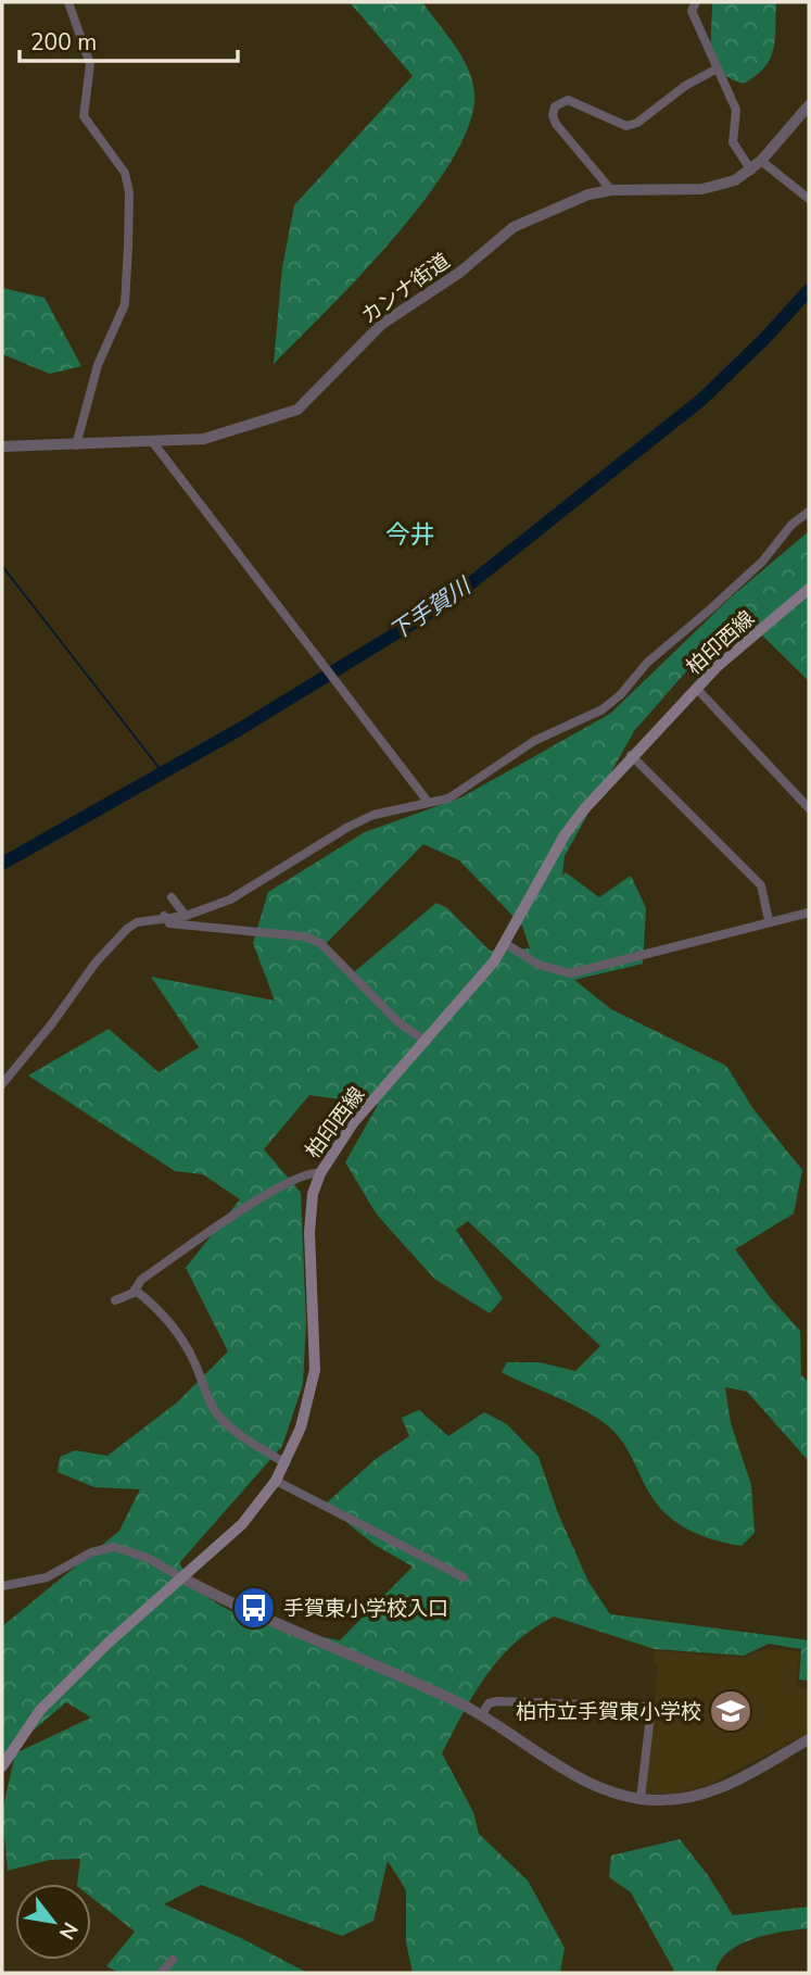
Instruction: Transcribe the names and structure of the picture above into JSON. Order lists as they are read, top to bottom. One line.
{"streets":{"main road":["柏印西線"],"street":["カンナ街道"]},"districts":["今井"],"water":["下手賀川"],"places":{"bus stop":["手賀東小学校入口"],"school or university":["柏市立手賀東小学校"]},"scale_bar":"200 m","north":"bottom right"}
